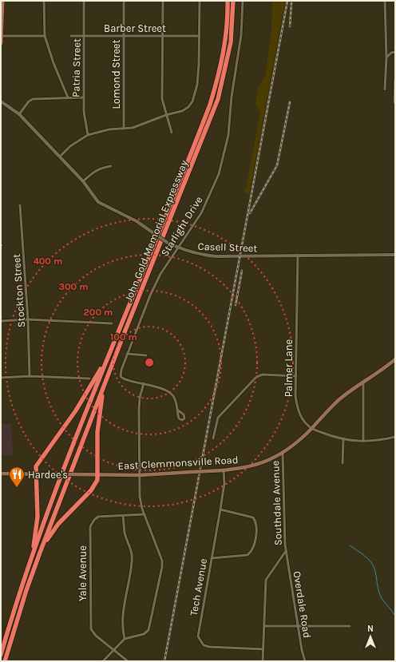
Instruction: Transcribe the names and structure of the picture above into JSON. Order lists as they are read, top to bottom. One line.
{"streets":{"highway":["John Gold Memorial Expressway"],"main road":["East Clemmonsville Road"],"street":["Barber Street","Patria Street","Lomond Street","Starlight Drive","Casell Street","Stockton Street","Palmer Lane","Southdale Avenue","Yale Avenue","Tech Avenue","Overdale Road"]},"crossings":[["Barber Street","Patria Street"],["Barber Street","Lomond Street"],["Starlight Drive","Casell Street"],["Casell Street","Palmer Lane"],["Palmer Lane","East Clemmonsville Road"],["East Clemmonsville Road","Southdale Avenue"],["East Clemmonsville Road","Tech Avenue"],["Southdale Avenue","Tech Avenue"],["Southdale Avenue","Overdale Road"]],"places":{"restaurant":["Hardee's"]},"north":"top","rings":["400 m","300 m","200 m","100 m"]}
